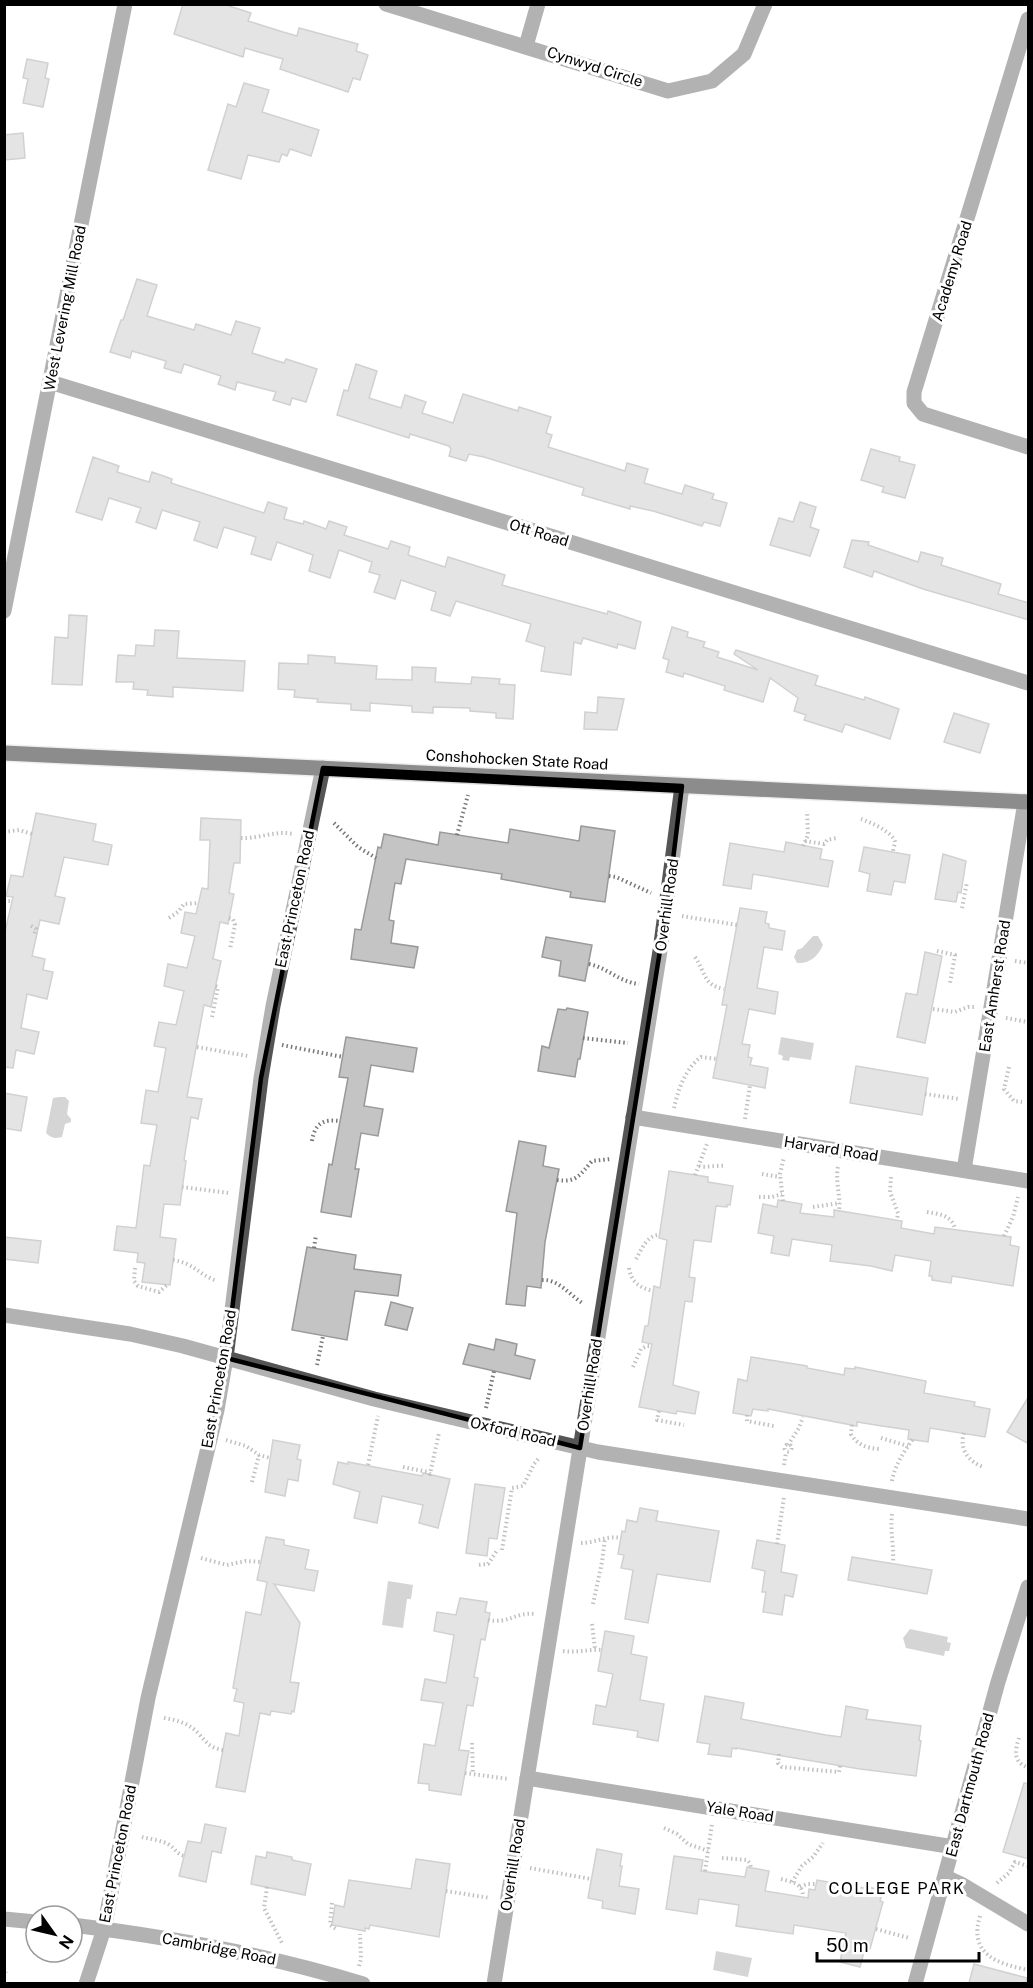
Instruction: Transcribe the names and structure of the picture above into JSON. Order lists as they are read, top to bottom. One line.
{"streets":{"main road":["Conshohocken State Road"],"street":["Cynwyd Circle","Academy Road","West Levering Mill Road","Ott Road","East Princeton Road","Overhill Road","East Amherst Road","Harvard Road","Oxford Road","East Dartmouth Road","Yale Road","Cambridge Road"]},"crossings":[["West Levering Mill Road","Ott Road"],["Conshohocken State Road","East Princeton Road"],["Conshohocken State Road","Overhill Road"],["Conshohocken State Road","East Amherst Road"],["East Princeton Road","Oxford Road"],["East Princeton Road","Cambridge Road"],["Overhill Road","Harvard Road"],["Overhill Road","Oxford Road"],["Overhill Road","Yale Road"],["East Amherst Road","Harvard Road"],["East Dartmouth Road","Yale Road"]],"districts":["COLLEGE PARK"],"scale_bar":"50 m","north":"bottom right"}
